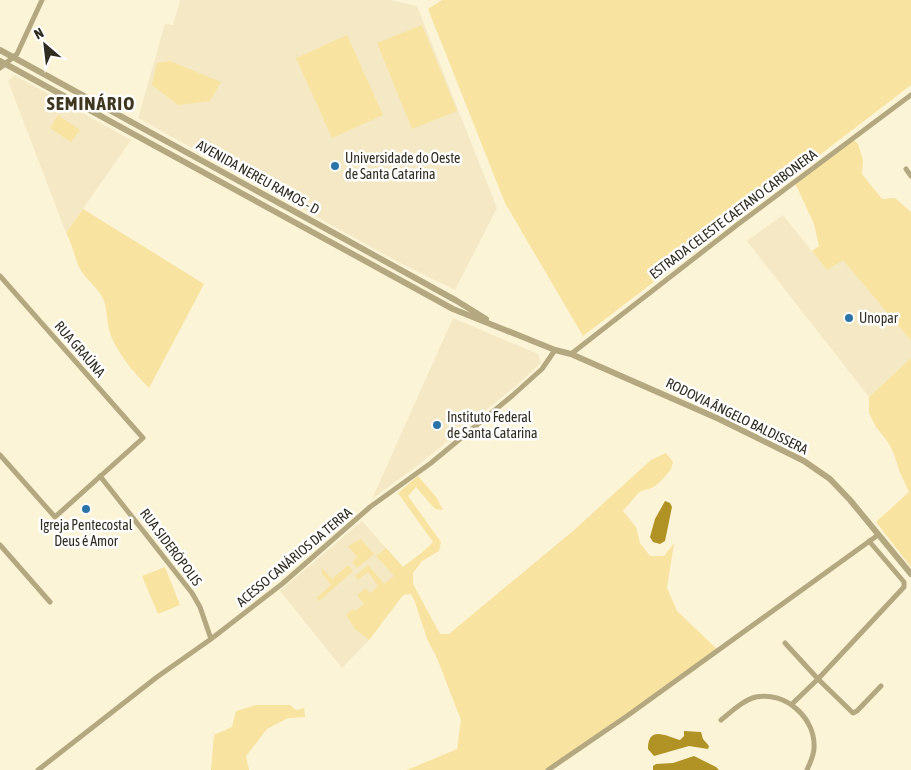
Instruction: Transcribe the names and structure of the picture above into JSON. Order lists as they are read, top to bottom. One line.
{"streets":{"street":["AVENIDA NEREU RAMOS - D","ESTRADA CELESTE CAETANO CARBONERA","RUA GRAÚNA","RODOVIA ÂNGELO BALDISSERA","RUA SIDERÓPOLIS","ACESSO CANÁRIOS DA TERRA"]},"crossings":[["AVENIDA NEREU RAMOS - D","ESTRADA CELESTE CAETANO CARBONERA"],["AVENIDA NEREU RAMOS - D","RODOVIA ÂNGELO BALDISSERA"],["AVENIDA NEREU RAMOS - D","ACESSO CANÁRIOS DA TERRA"],["ESTRADA CELESTE CAETANO CARBONERA","RODOVIA ÂNGELO BALDISSERA"],["RUA GRAÚNA","RUA SIDERÓPOLIS"],["RUA SIDERÓPOLIS","ACESSO CANÁRIOS DA TERRA"]],"districts":["SEMINÁRIO"],"places":["Universidade do Oeste de Santa Catarina","Unopar","Instituto Federal de Santa Catarina","Igreja Pentecostal Deus é Amor"],"north":"top left"}
